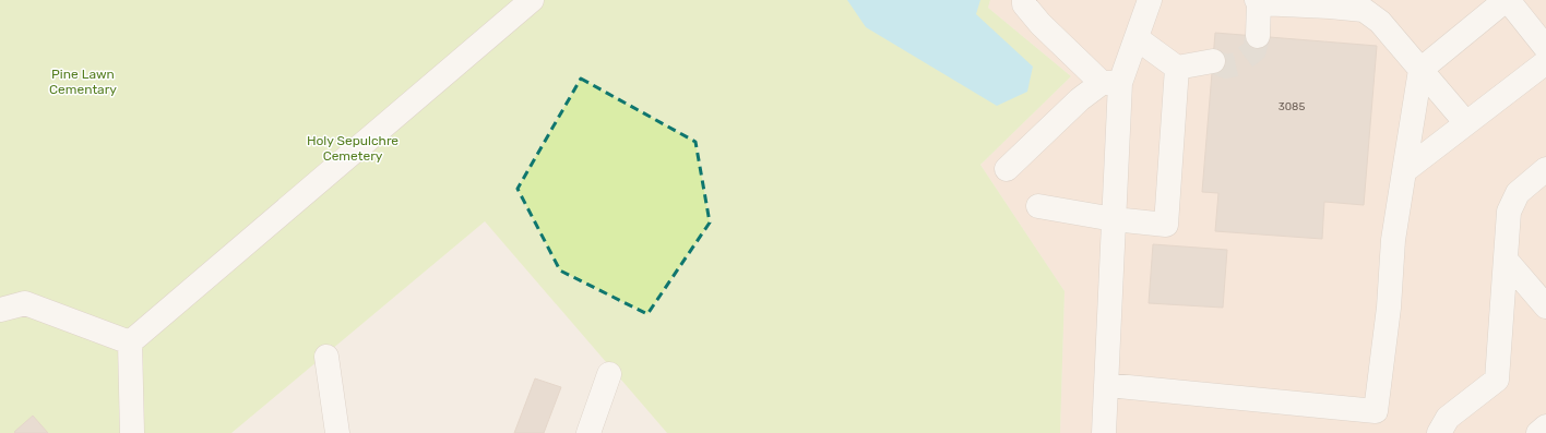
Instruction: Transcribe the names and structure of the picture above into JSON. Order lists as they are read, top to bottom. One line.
{"parks":["Pine Lawn Cementary","Holy Sepulchre Cemetery"],"house_numbers":["3085"]}
